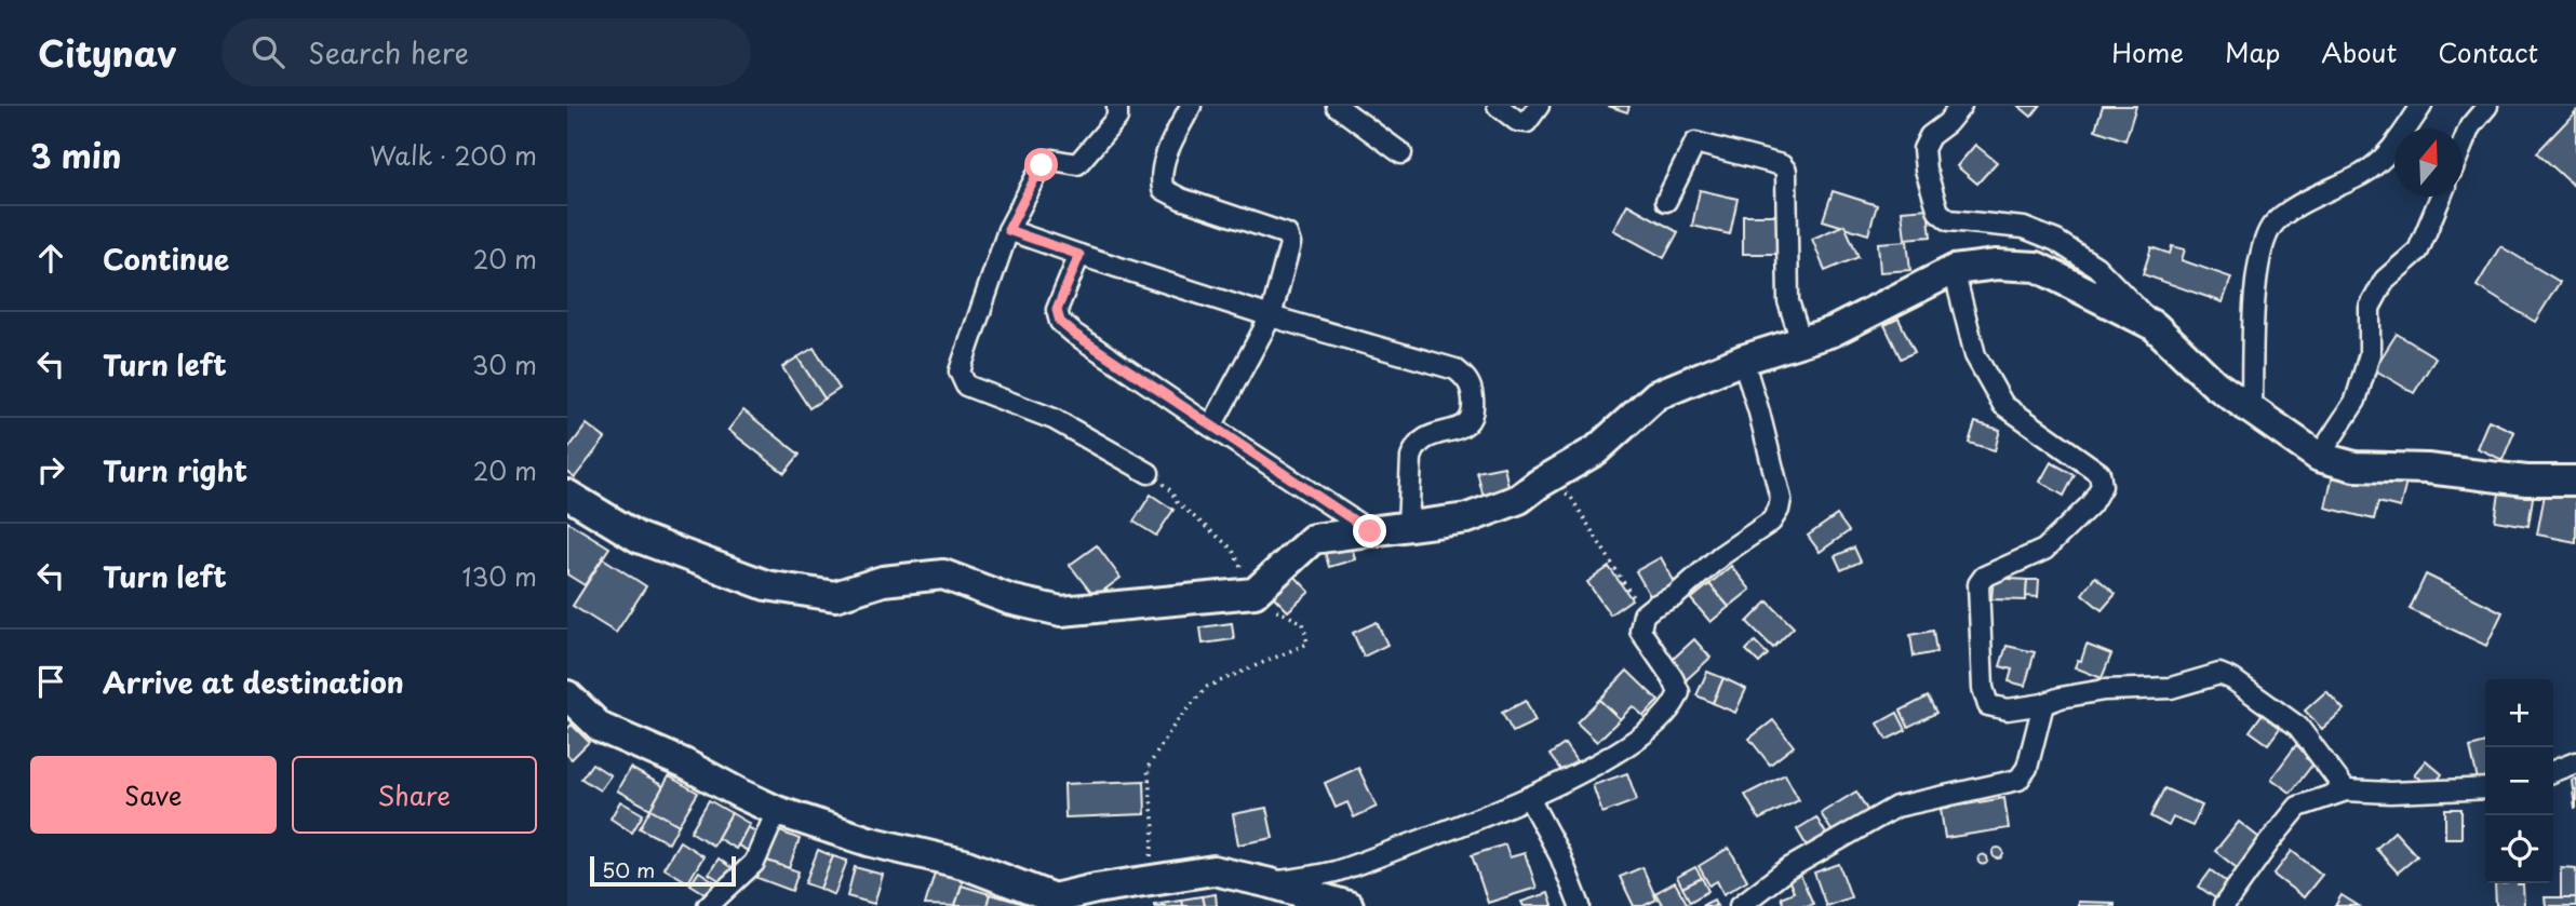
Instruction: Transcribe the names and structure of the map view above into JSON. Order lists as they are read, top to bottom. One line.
{"scale_bar":"50 m","north":"top","page":{"header":"Citynav","search":"Search here","nav":["Home","Map","About","Contact"],"heading":["3 min","Walk · 200 m"],"list":[["Continue","20 m"],["Turn left","30 m"],["Turn right","20 m"],["Turn left","130 m"],"Arrive at destination"],"map_buttons":["+","−"],"buttons":["Save","Share"],"scale":"50 m"}}
